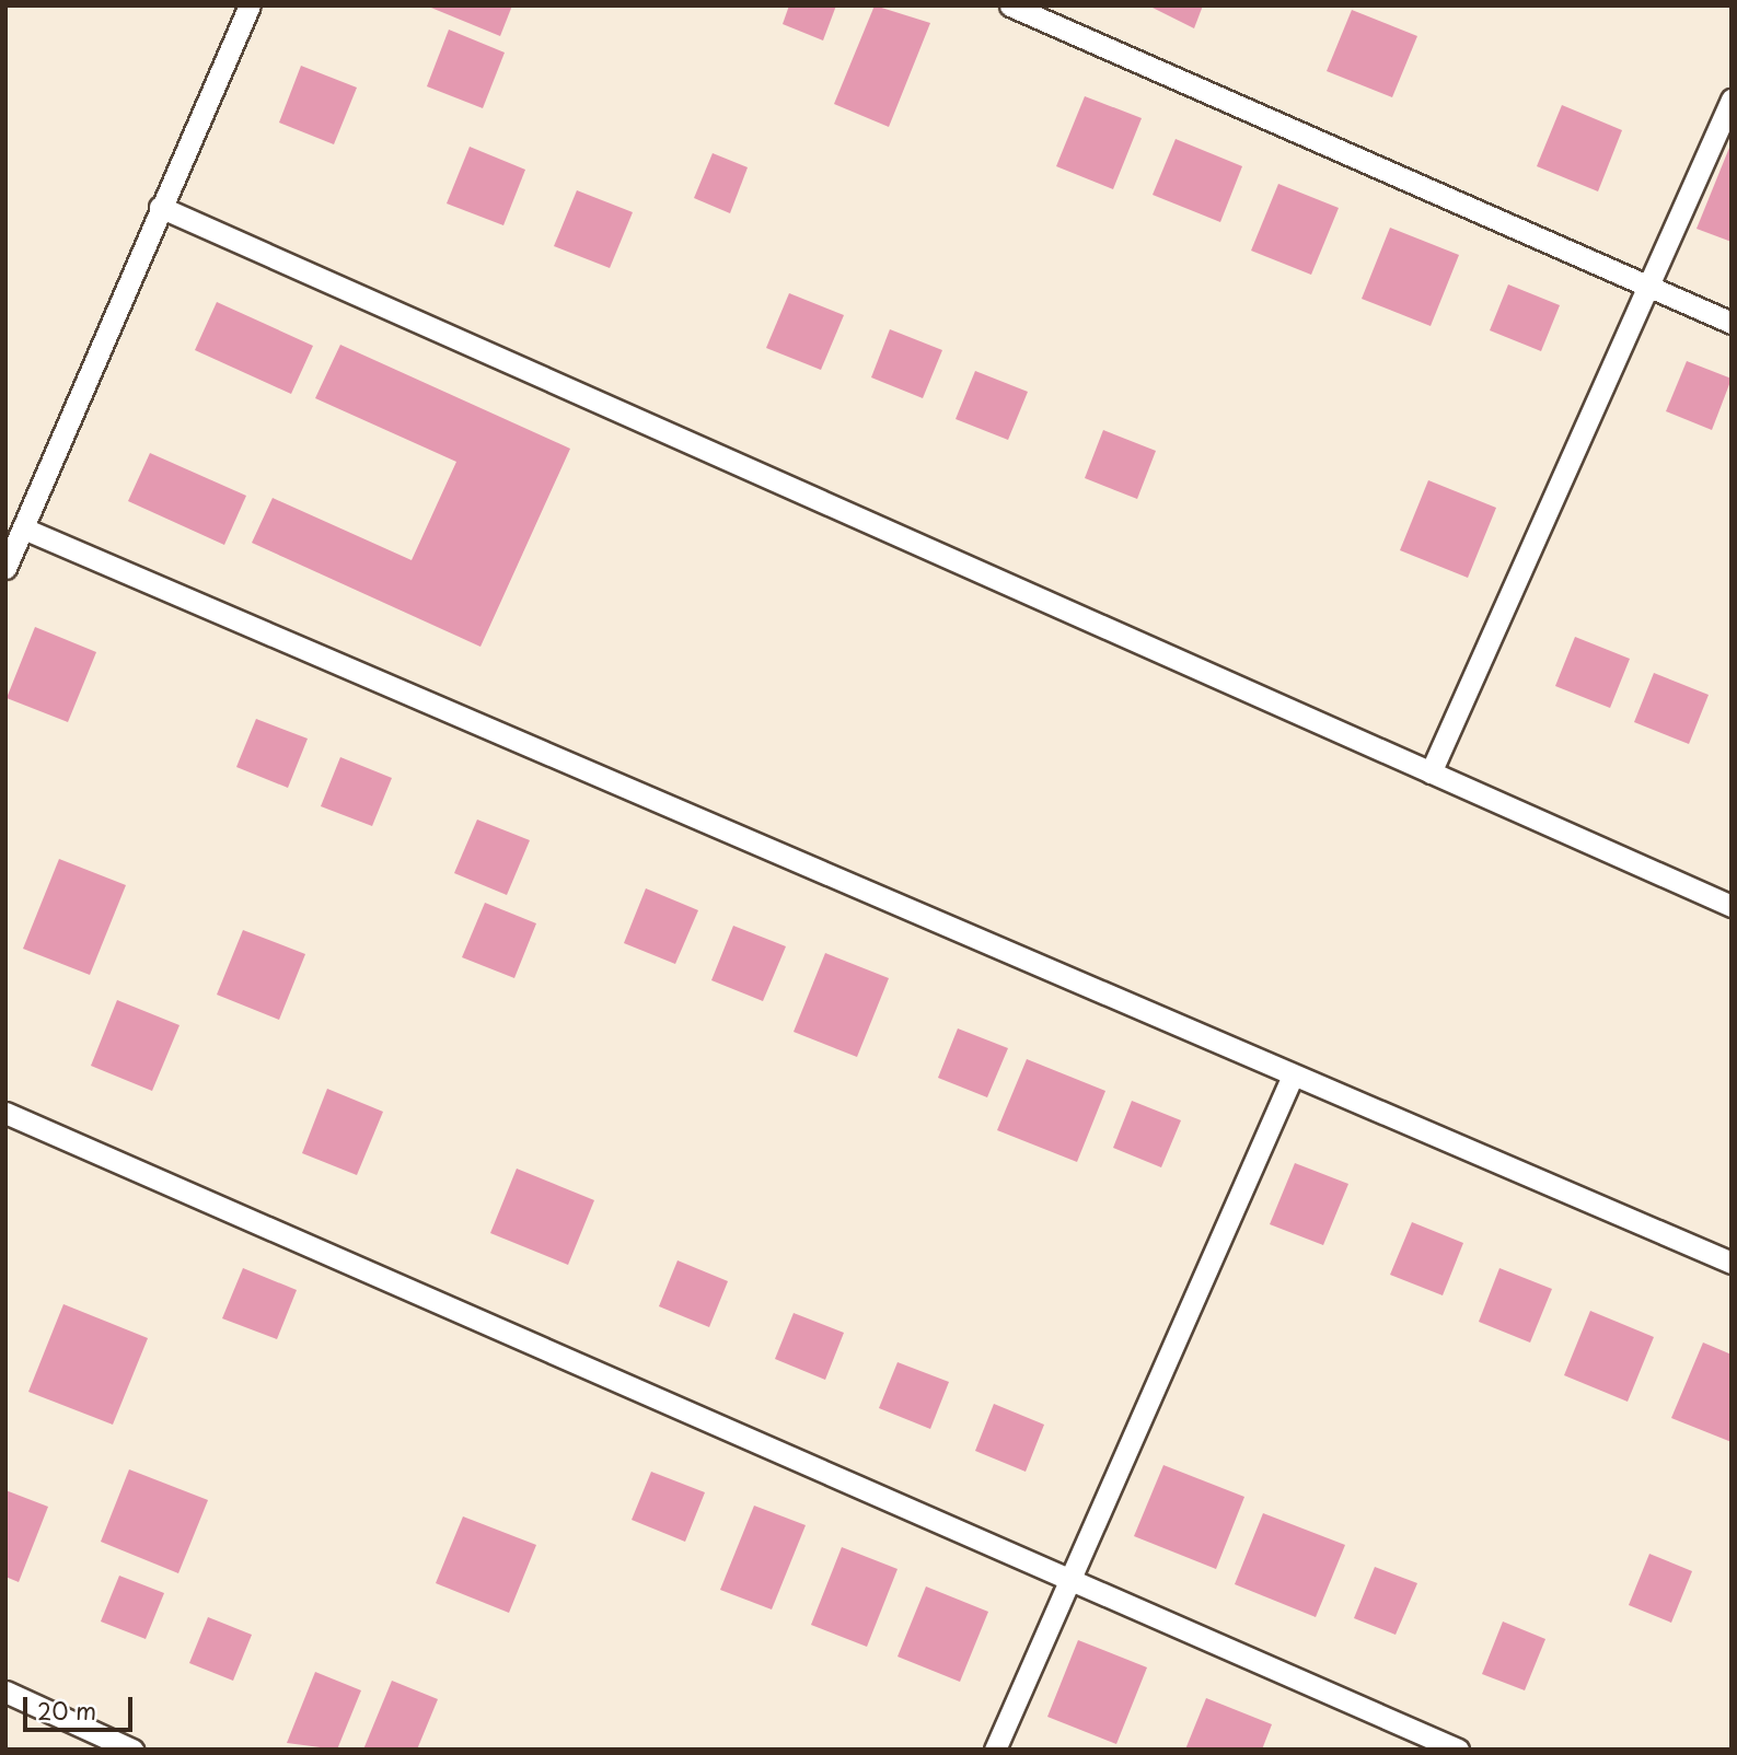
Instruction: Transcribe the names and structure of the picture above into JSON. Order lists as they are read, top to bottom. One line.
{"scale_bar":"20 m"}
